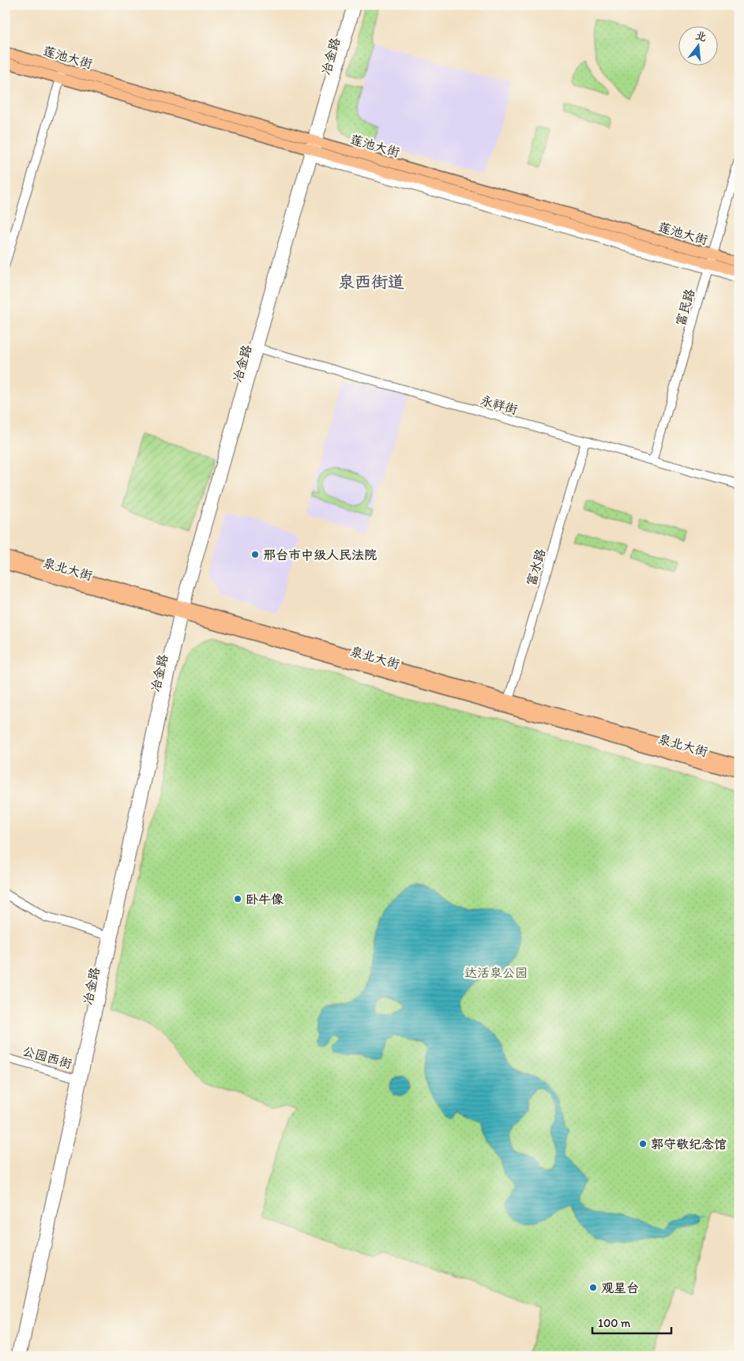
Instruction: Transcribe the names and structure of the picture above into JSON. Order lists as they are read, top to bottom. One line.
{"streets":{"main road":["莲池大街","泉北大街"],"street":["冶金路","富民路","永祥街","富水路","公园西街"]},"crossings":[["冶金路","莲池大街"],["冶金路","永祥街"],["冶金路","泉北大街"],["冶金路","公园西街"],["莲池大街","富民路"],["富民路","永祥街"],["永祥街","富水路"],["富水路","泉北大街"]],"districts":["泉西街道"],"parks":["达活泉公园"],"places":["邢台市中级人民法院","卧牛像","郭守敬纪念馆","观星台"],"scale_bar":"100 m","north":"top"}
